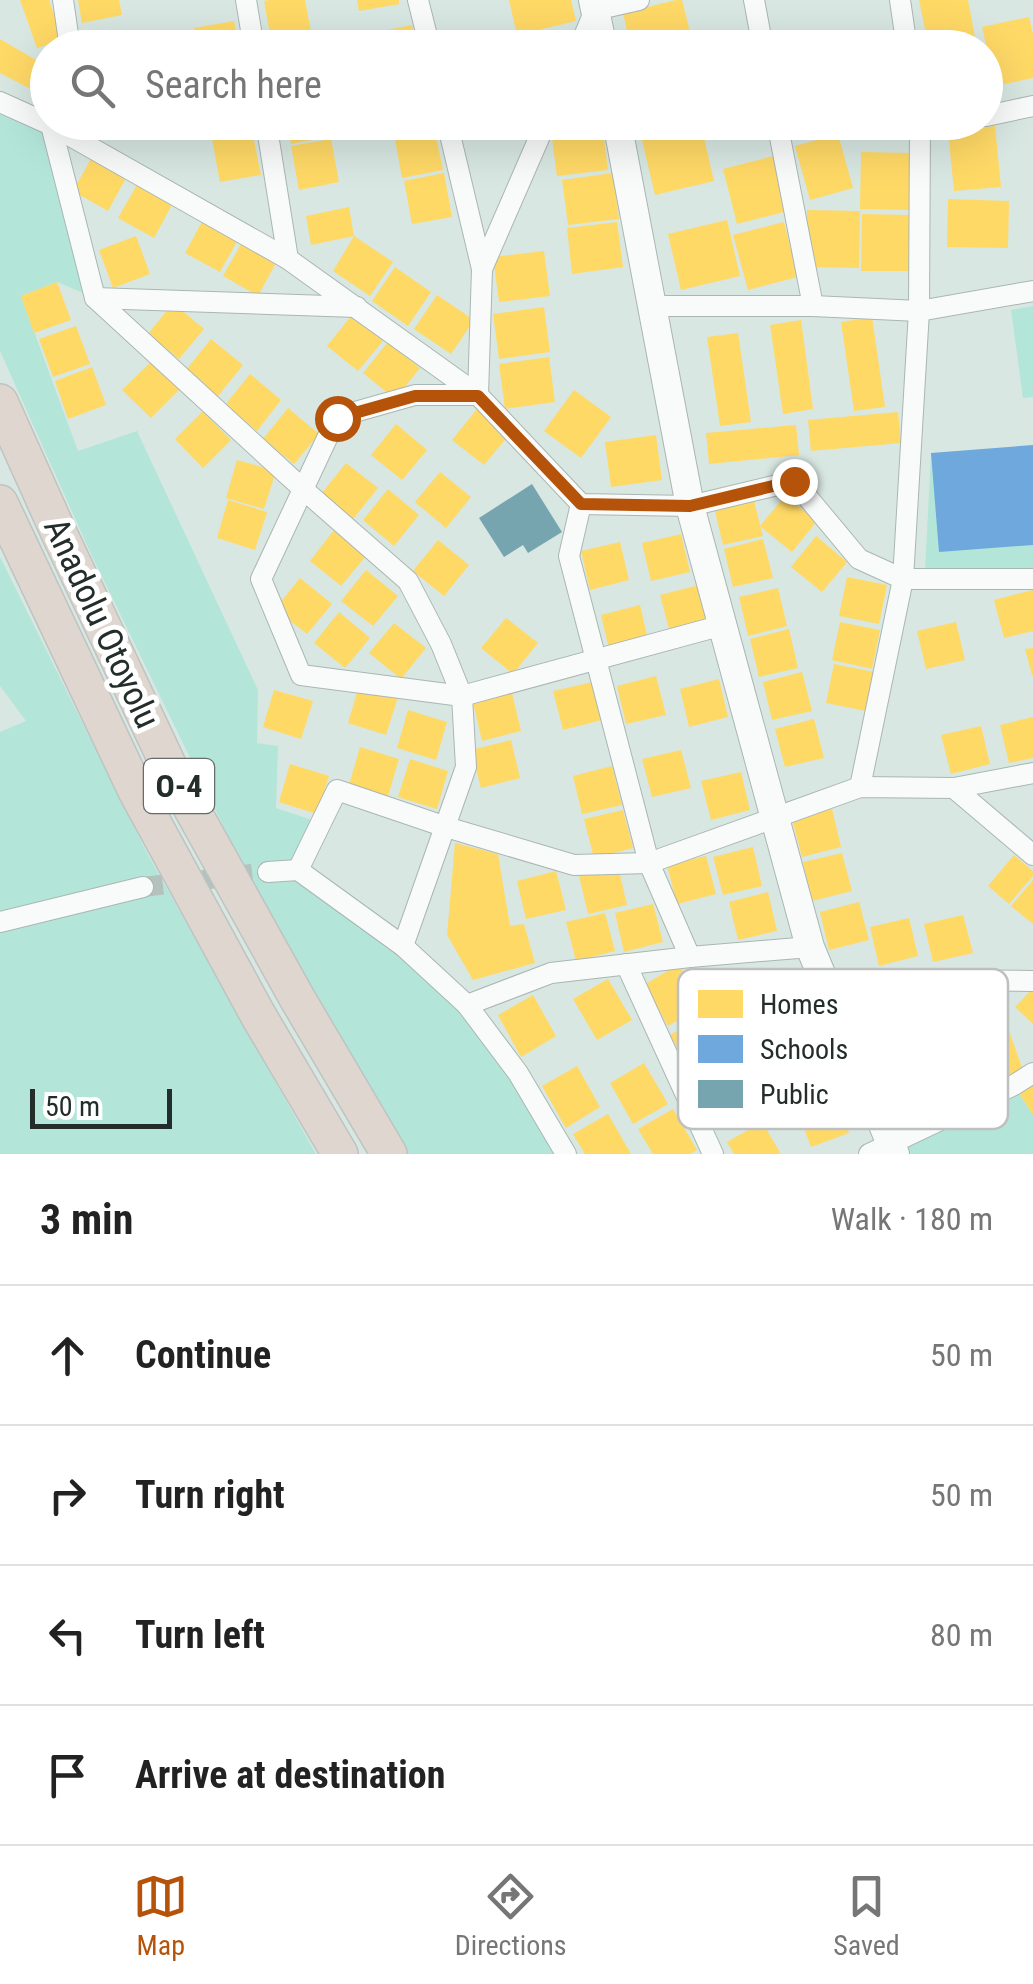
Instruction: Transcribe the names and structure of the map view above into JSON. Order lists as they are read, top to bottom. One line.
{"streets":{"highway":["Anadolu Otoyolu","O-4"]},"legend":["Homes","Schools","Public"],"scale_bar":"50 m","page":{"search":"Search here","scale":"50 m","heading":["3 min","Walk · 180 m"],"list":[["Continue","50 m"],["Turn right","50 m"],["Turn left","80 m"],"Arrive at destination"],"nav":["Map","Directions","Saved"]}}
